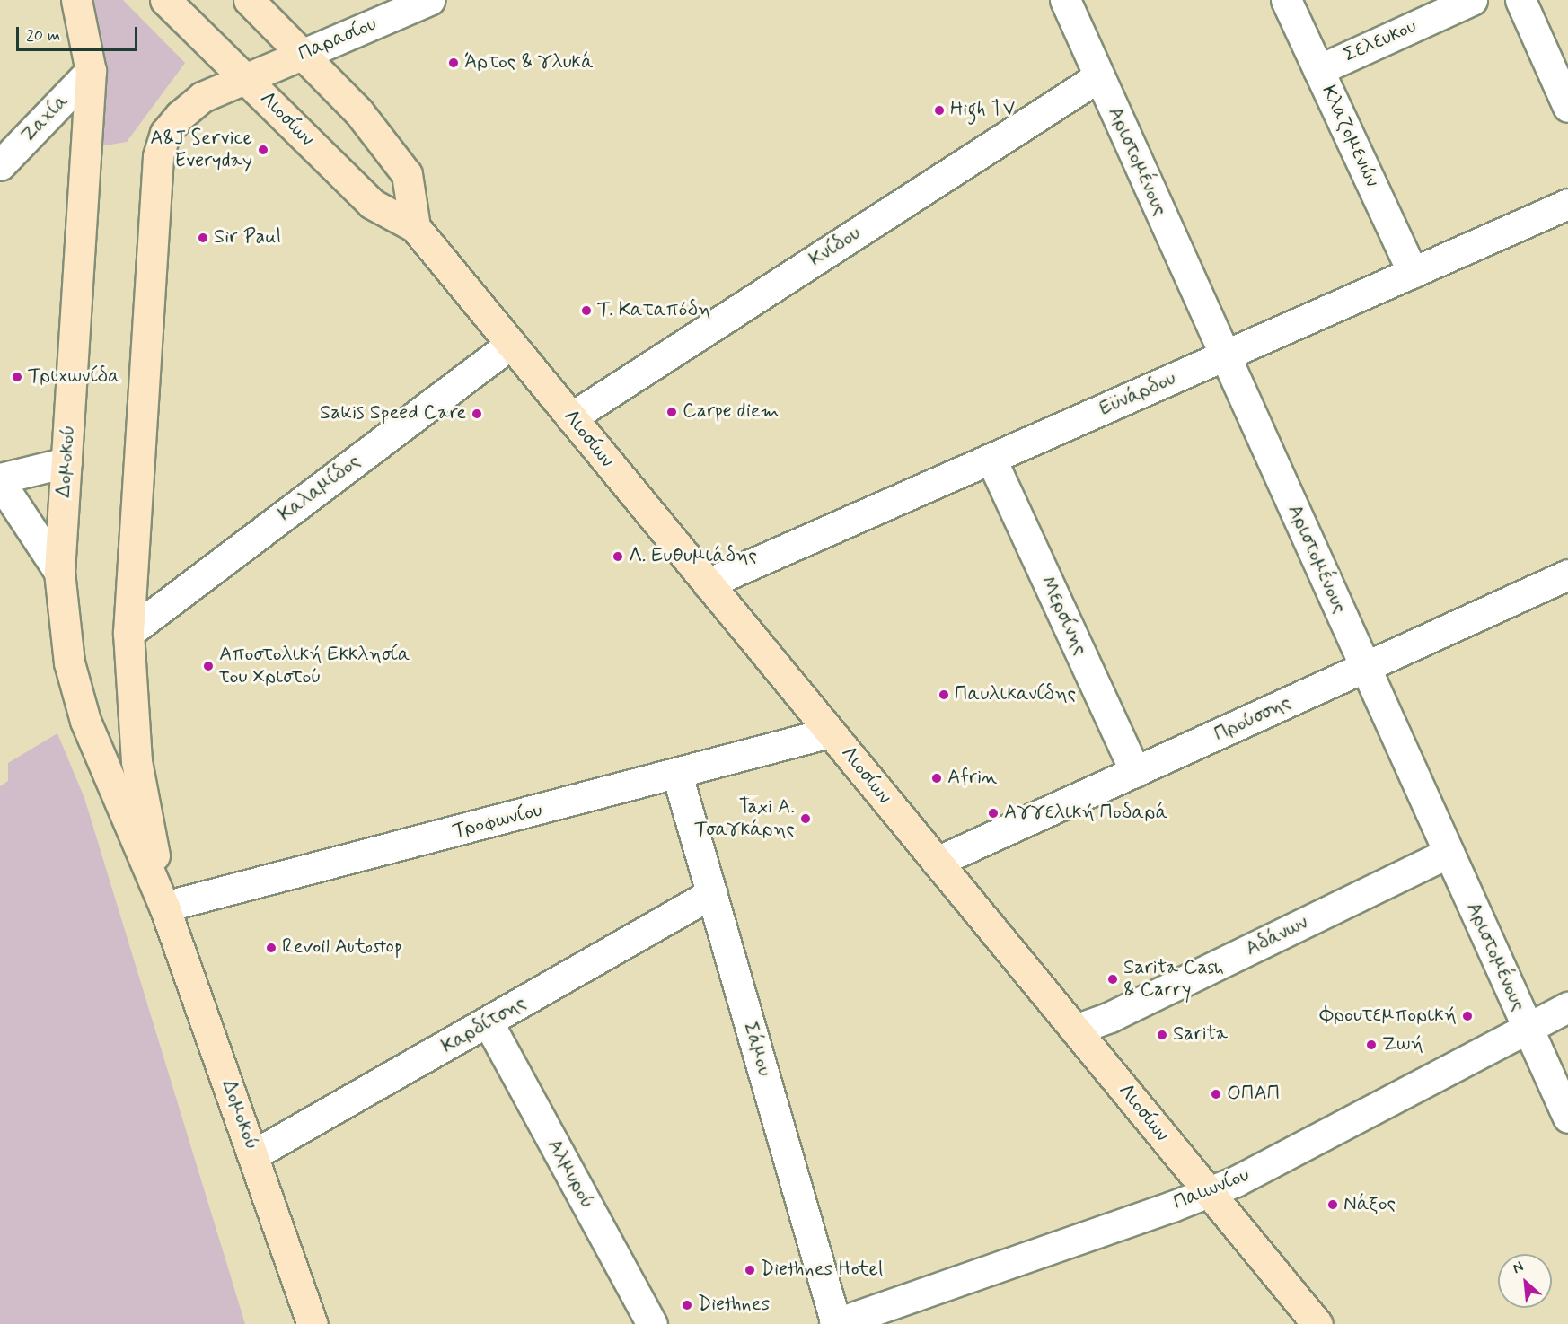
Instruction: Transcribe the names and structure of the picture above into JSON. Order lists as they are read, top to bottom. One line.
{"streets":{"main road":["Παρασίου","Λιοσίων","Δομοκού"],"street":["Σελευκου","Ζαχία","Κλαζομενών","Αριστομένους","Κνίδου","Εϋνάρδου","Καλαμίδος","Μερσίνης","Προύσσης","Τροφωνίου","Αδάνων","Καρδίτσης","Σάμου","Αλμυρού","Παιωνίου"]},"crossings":[["Παρασίου","Λιοσίων"],["Παρασίου","Δομοκού"],["Σελευκου","Κλαζομενών"],["Ζαχία","Δομοκού"],["Λιοσίων","Κνίδου"],["Λιοσίων","Εϋνάρδου"],["Λιοσίων","Δομοκού"],["Λιοσίων","Καλαμίδος"],["Λιοσίων","Προύσσης"],["Λιοσίων","Τροφωνίου"],["Λιοσίων","Αδάνων"],["Λιοσίων","Παιωνίου"],["Κλαζομενών","Εϋνάρδου"],["Αριστομένους","Κνίδου"],["Αριστομένους","Εϋνάρδου"],["Αριστομένους","Προύσσης"],["Αριστομένους","Αδάνων"],["Αριστομένους","Παιωνίου"],["Εϋνάρδου","Μερσίνης"],["Δομοκού","Καλαμίδος"],["Δομοκού","Τροφωνίου"],["Δομοκού","Καρδίτσης"],["Μερσίνης","Προύσσης"],["Τροφωνίου","Σάμου"],["Καρδίτσης","Σάμου"],["Καρδίτσης","Αλμυρού"],["Σάμου","Παιωνίου"]],"places":["Άρτος & γλυκά","High TV","A&J Service Everyday","Sir Paul","Τ. Καταπόδη","Τριχωνίδα","Carpe diem","Sakis Speed Care","Λ. Ευθυμιάδης","Αποστολική Εκκλησία του Χριστού","Παυλικανίδης","Afrin","Αγγελική Ποδαρά","Taxi Α. Τσαγκάρης","Revoil Autostop","Sarita Cash & Carry","Φρουτεμπορική","Sarita","Ζωή","ΟΠΑΠ","Νάξος","Diethnes Hotel","Diethnes"],"scale_bar":"20 m","north":"top left"}
